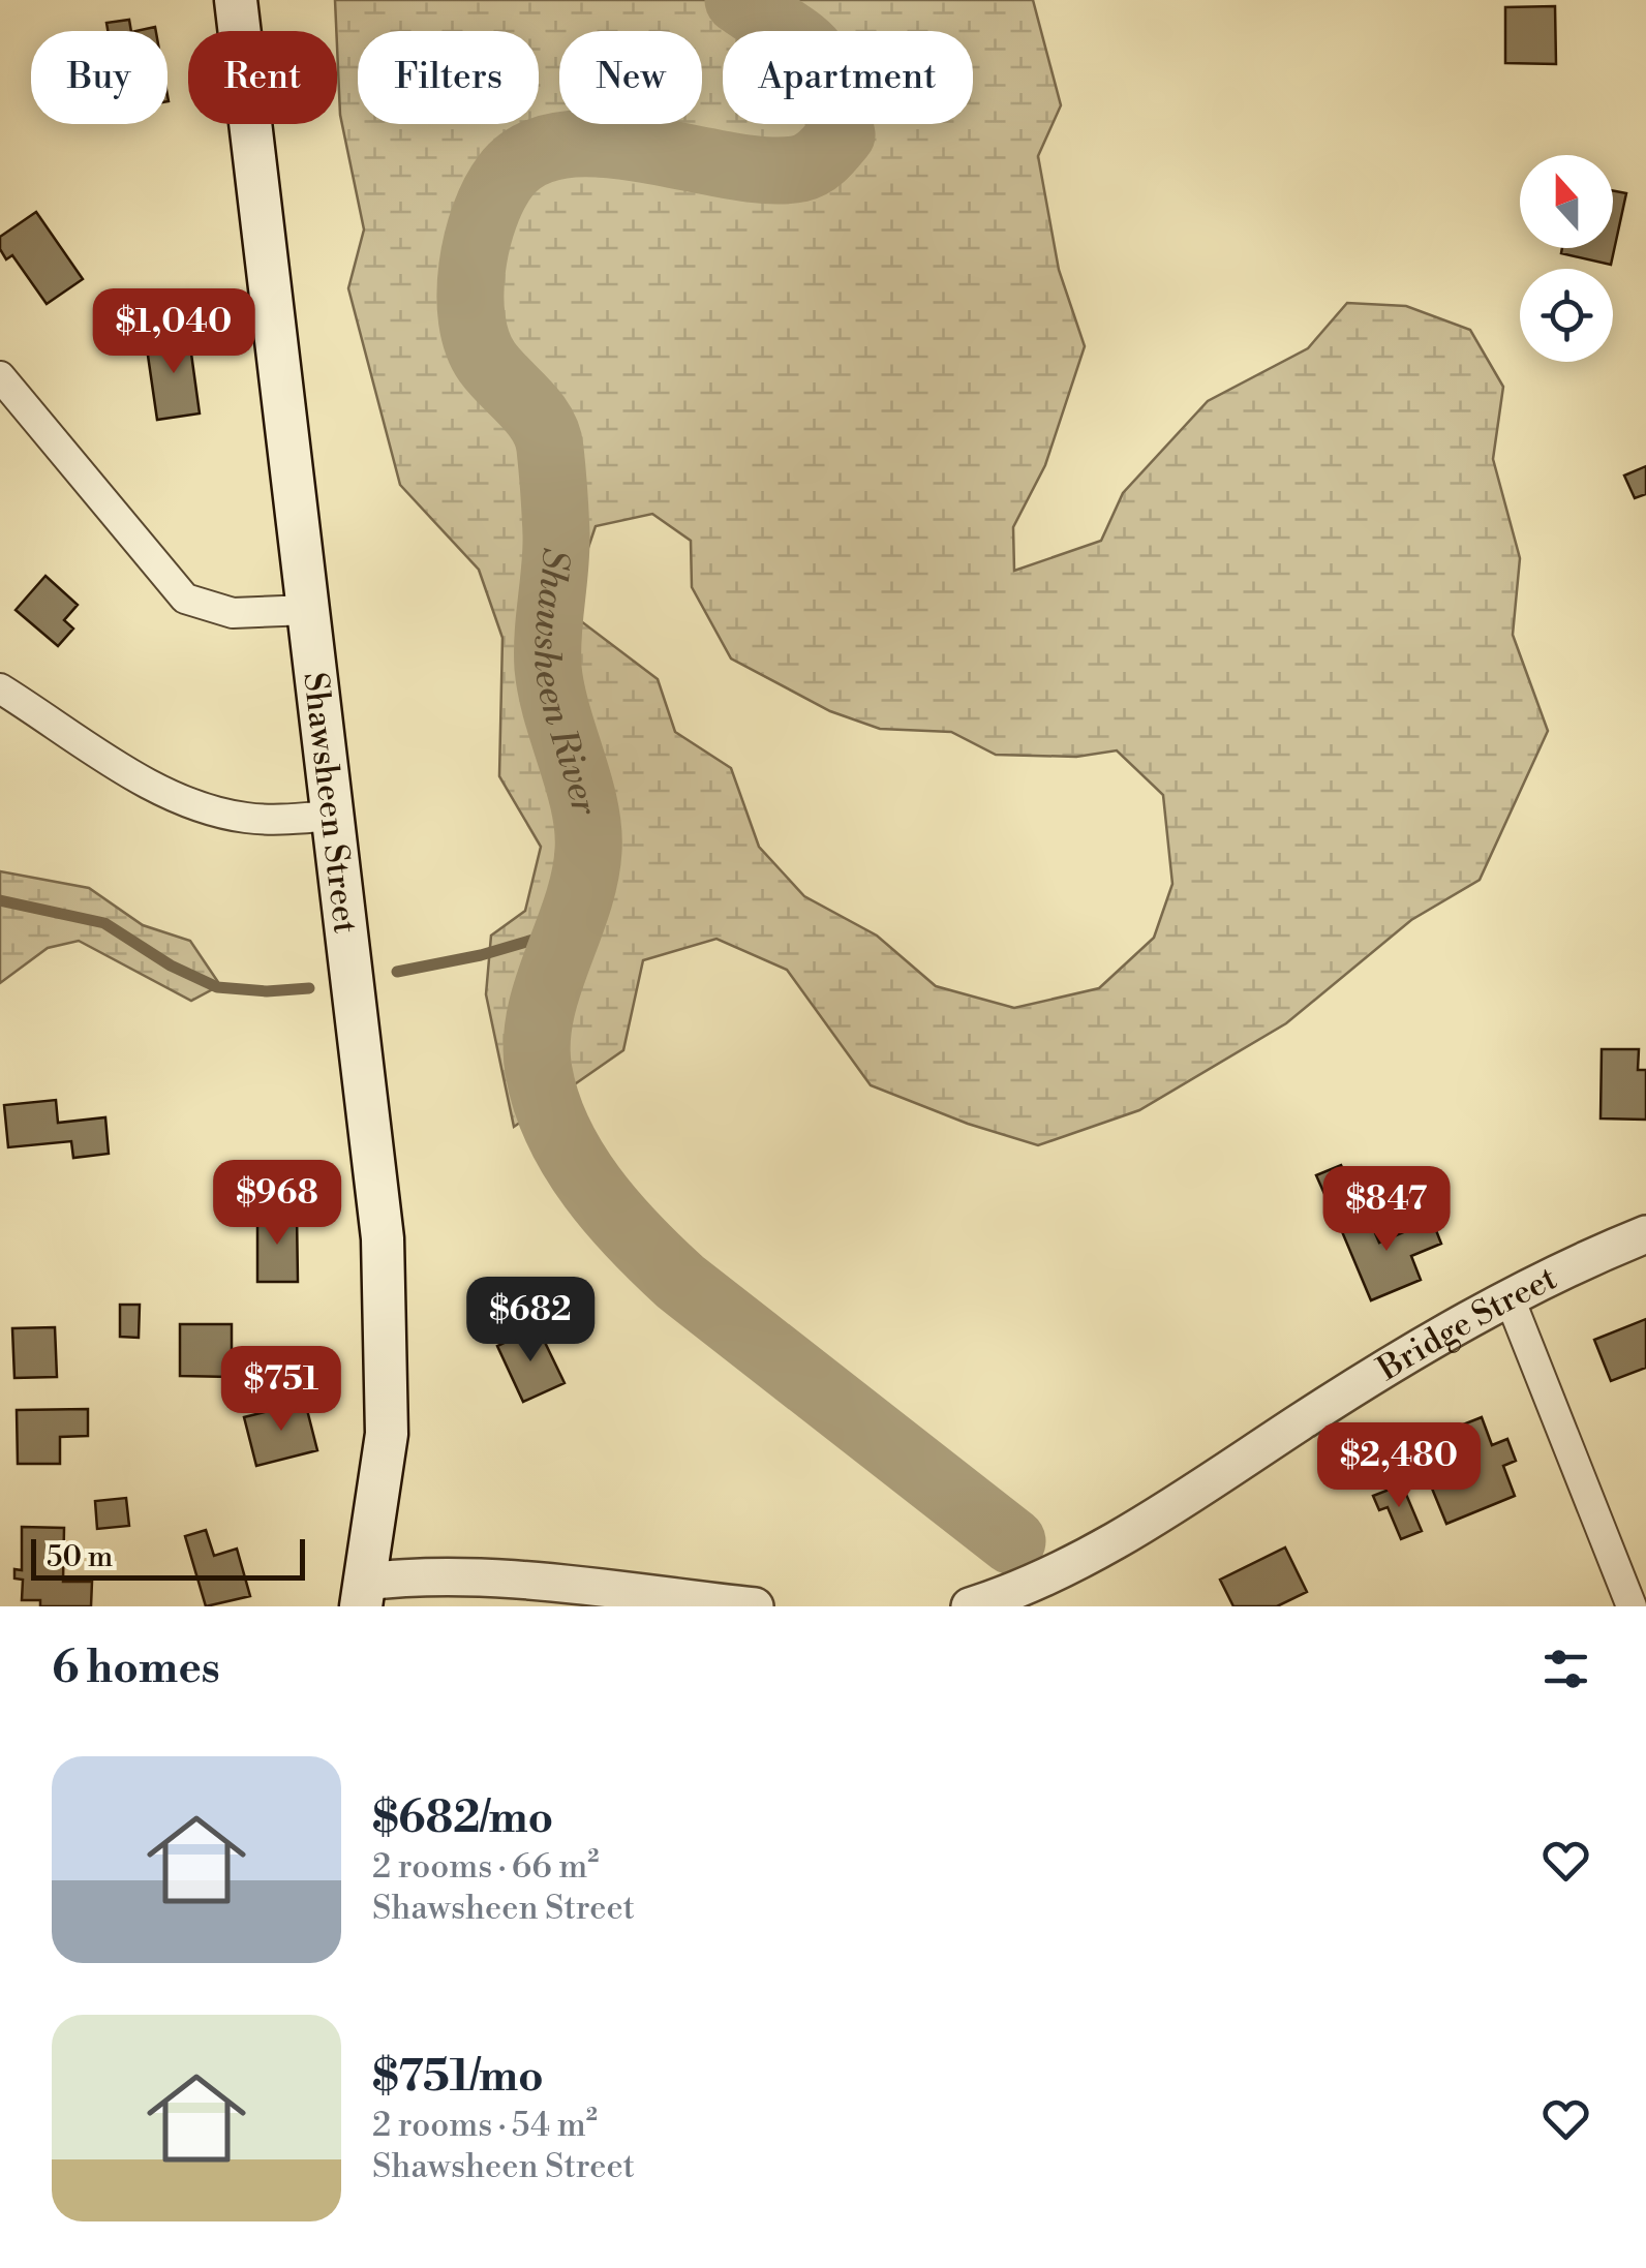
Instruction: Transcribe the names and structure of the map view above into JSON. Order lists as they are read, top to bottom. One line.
{"streets":{"main road":["Shawsheen Street"],"street":["Bridge Street"]},"water":["Shawsheen River"],"scale_bar":"50 m","north":"top","page":{"chip":["Buy","Rent","Filters","New","Apartment"],"price":["$1,040","$968","$847","$682","$751","$2,480"],"scale":"50 m","heading":"6 homes","list":[{"name":"$682/mo","note":"2 rooms · 66 m² · Shawsheen Street"},{"name":"$751/mo","note":"2 rooms · 54 m² · Shawsheen Street"}]}}
